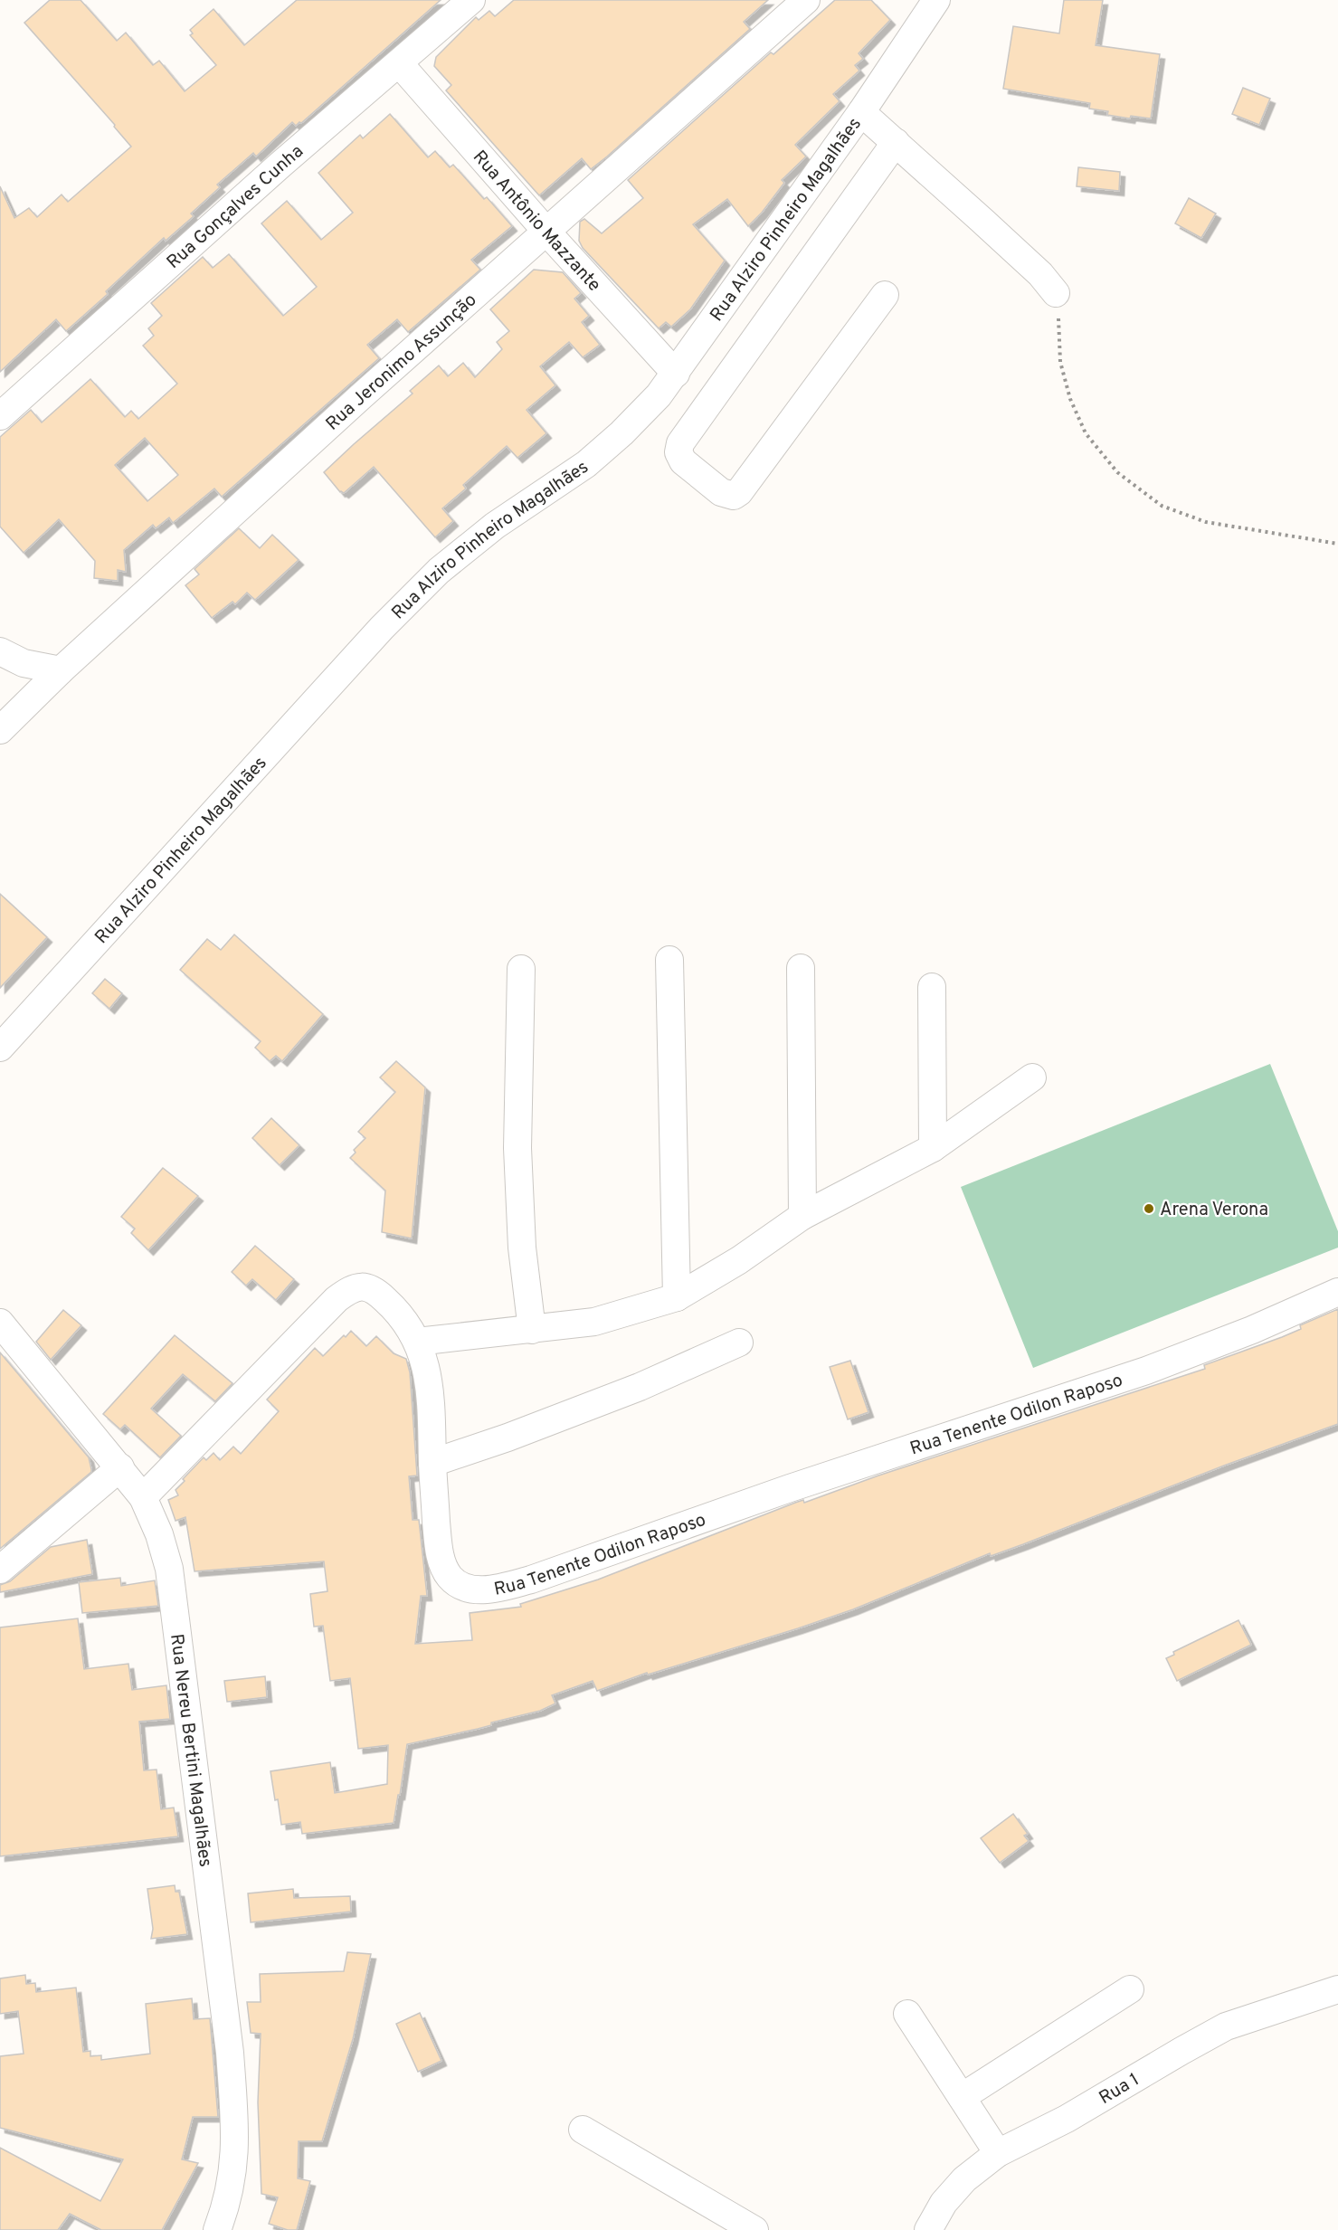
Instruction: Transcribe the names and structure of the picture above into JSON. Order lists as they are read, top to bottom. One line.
{"streets":{"street":["Rua Gonçalves Cunha","Rua Antônio Mazzante","Rua Alziro Pinheiro Magalhães","Rua Jeronimo Assunção","Rua Tenente Odilon Raposo","Rua Nereu Bertini Magalhães","Rua 1"]},"crossings":[["Rua Gonçalves Cunha","Rua Antônio Mazzante"],["Rua Antônio Mazzante","Rua Alziro Pinheiro Magalhães"],["Rua Antônio Mazzante","Rua Jeronimo Assunção"],["Rua Tenente Odilon Raposo","Rua Nereu Bertini Magalhães"]],"places":["Arena Verona"]}
